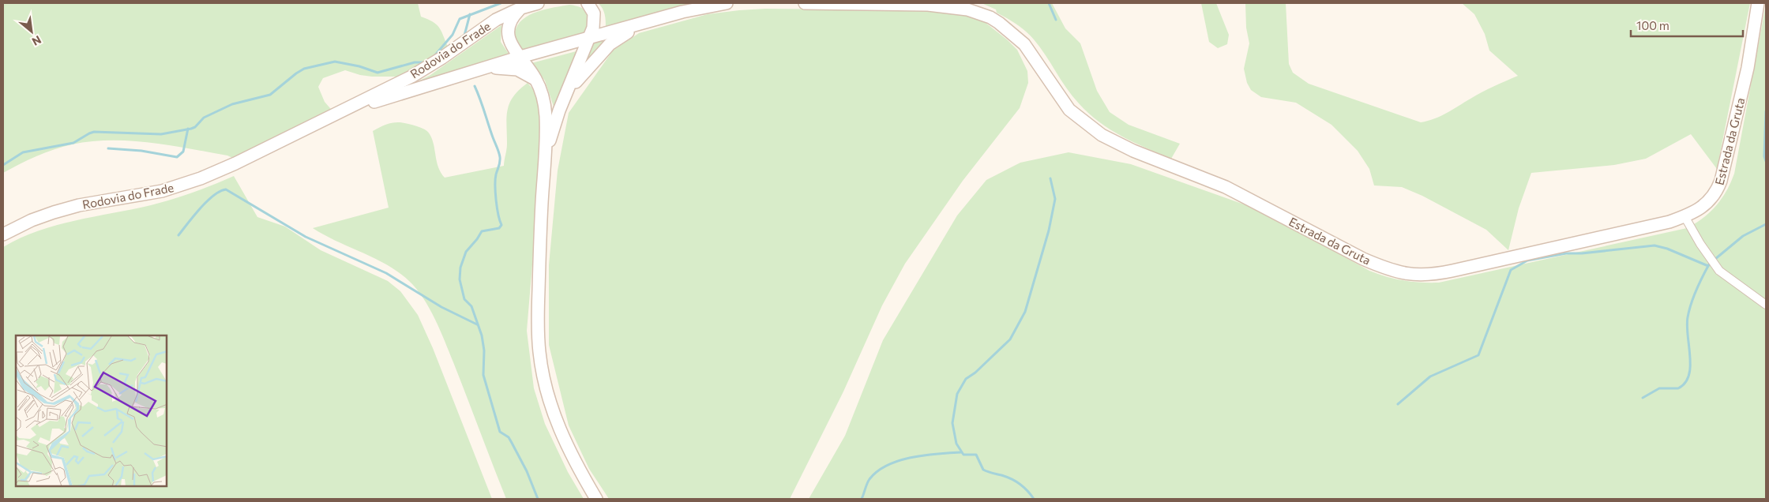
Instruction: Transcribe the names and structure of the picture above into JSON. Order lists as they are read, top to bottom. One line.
{"streets":{"main road":["Rodovia do Frade","Estrada da Gruta"]},"scale_bar":"100 m","north":"bottom right"}
